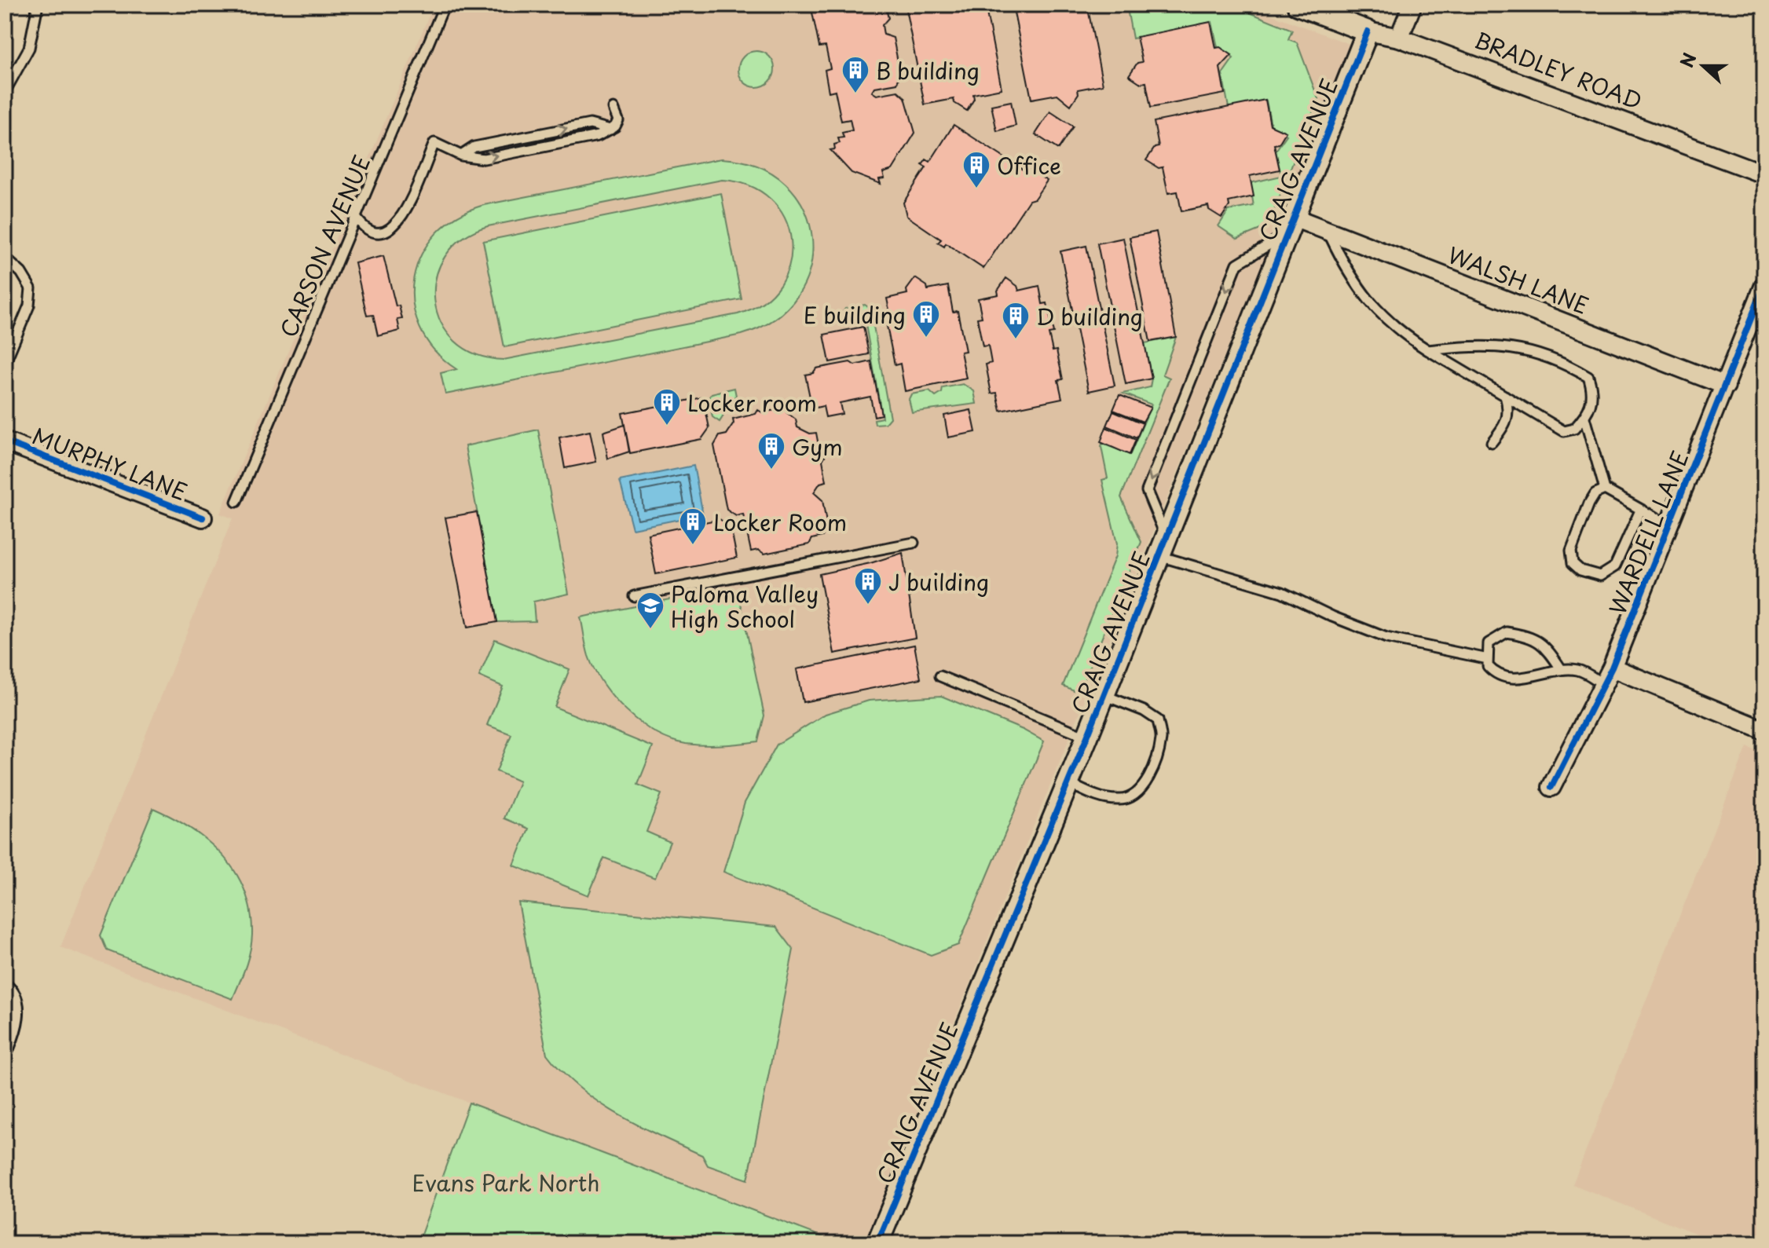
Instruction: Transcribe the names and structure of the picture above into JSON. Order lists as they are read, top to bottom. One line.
{"streets":{"street":["BRADLEY ROAD","CRAIG AVENUE","WALSH LANE","MURPHY LANE","WARDELL LANE"],"lane":["CARSON AVENUE"]},"crossings":[["BRADLEY ROAD","CRAIG AVENUE"],["CRAIG AVENUE","WALSH LANE"],["WALSH LANE","WARDELL LANE"]],"parks":["Evans Park North"],"places":{"building":["B building","Office","E building","D building","Locker room","Gym","Locker Room","J building"],"school or university":["Paloma Valley High School"]},"north":"left"}
